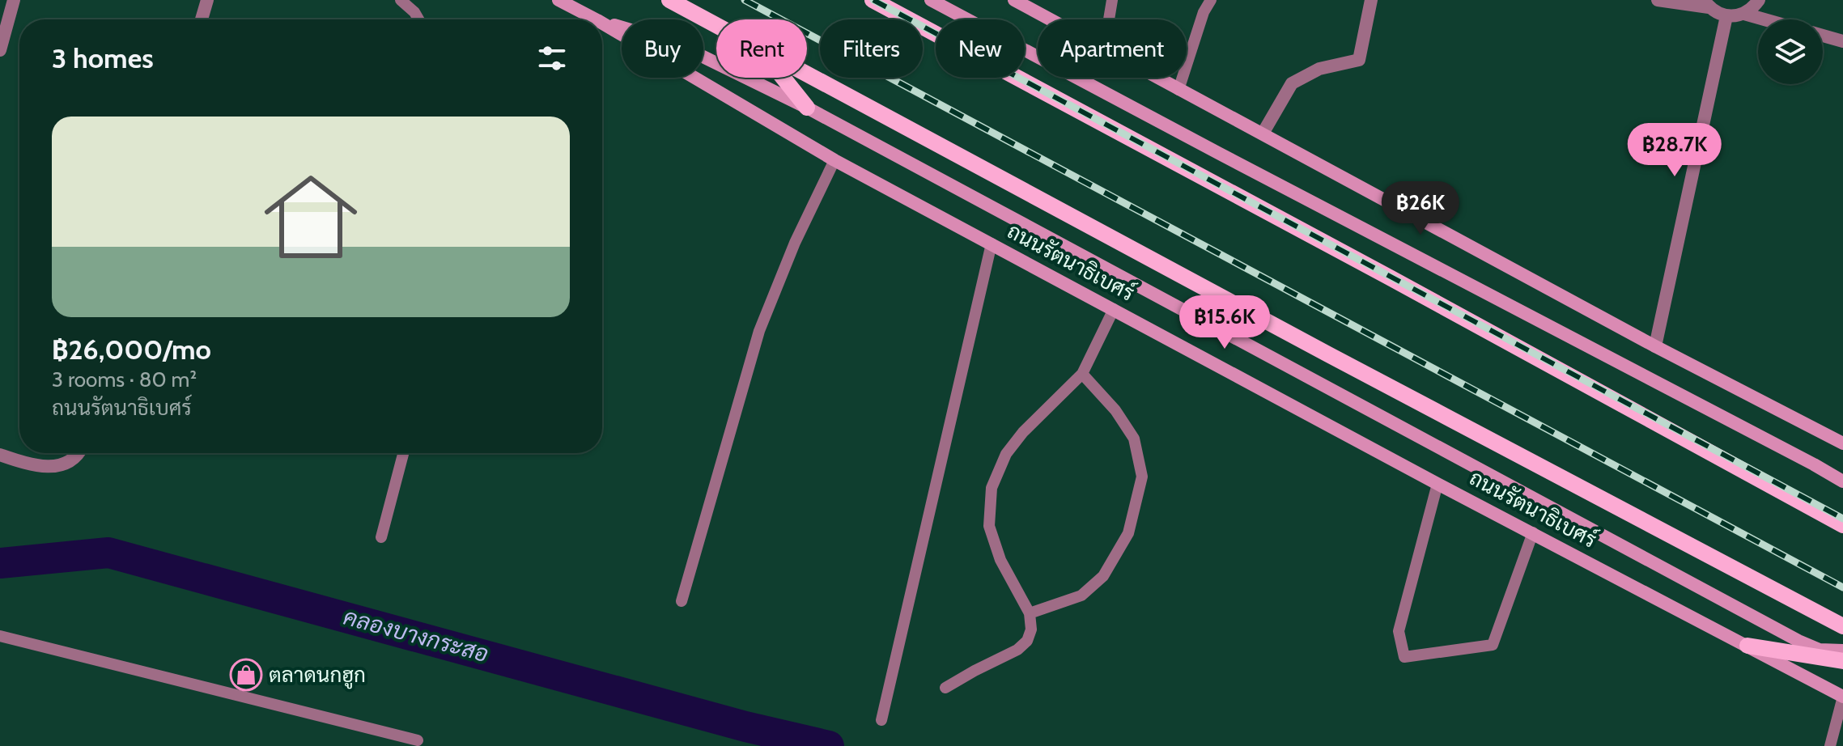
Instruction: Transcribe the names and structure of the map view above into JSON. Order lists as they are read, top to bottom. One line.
{"streets":{"main road":["ถนนรัตนาธิเบศร์"]},"water":["คลองบางกระสอ"],"places":{"shop":["ตลาดนกฮูก"]},"page":{"chip":["Buy","Rent","Filters","New","Apartment"],"heading":"3 homes","list":[{"name":"฿26,000/mo","note":"3 rooms · 80 m² · ถนนรัตนาธิเบศร์"}],"price":["฿28.7K","฿26K","฿15.6K"]}}
